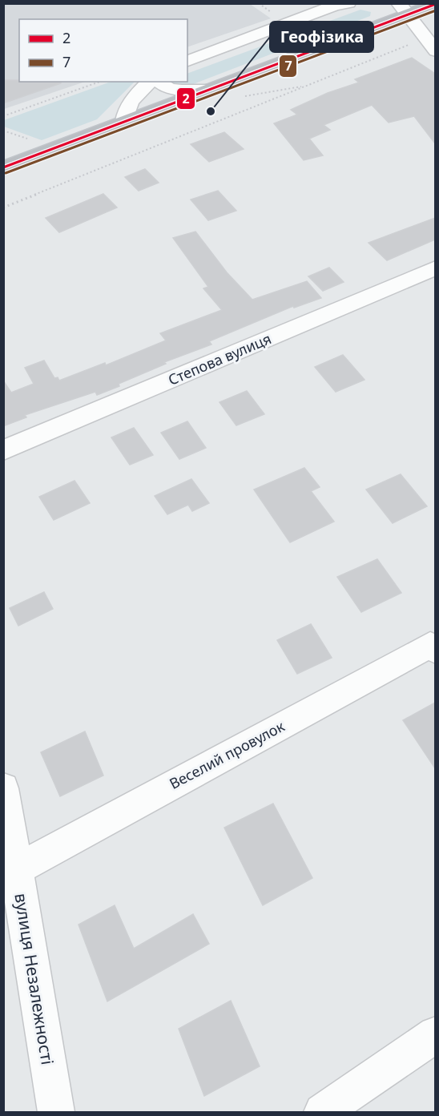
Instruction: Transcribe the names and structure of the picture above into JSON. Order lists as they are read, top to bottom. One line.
{"streets":{"street":["Степова вулиця","Веселий провулок","вулиця Незалежності"]},"crossings":[["Веселий провулок","вулиця Незалежності"]],"places":["Геофізика"],"lines":["transit line 2","transit line 7"],"legend":["2","7"]}
